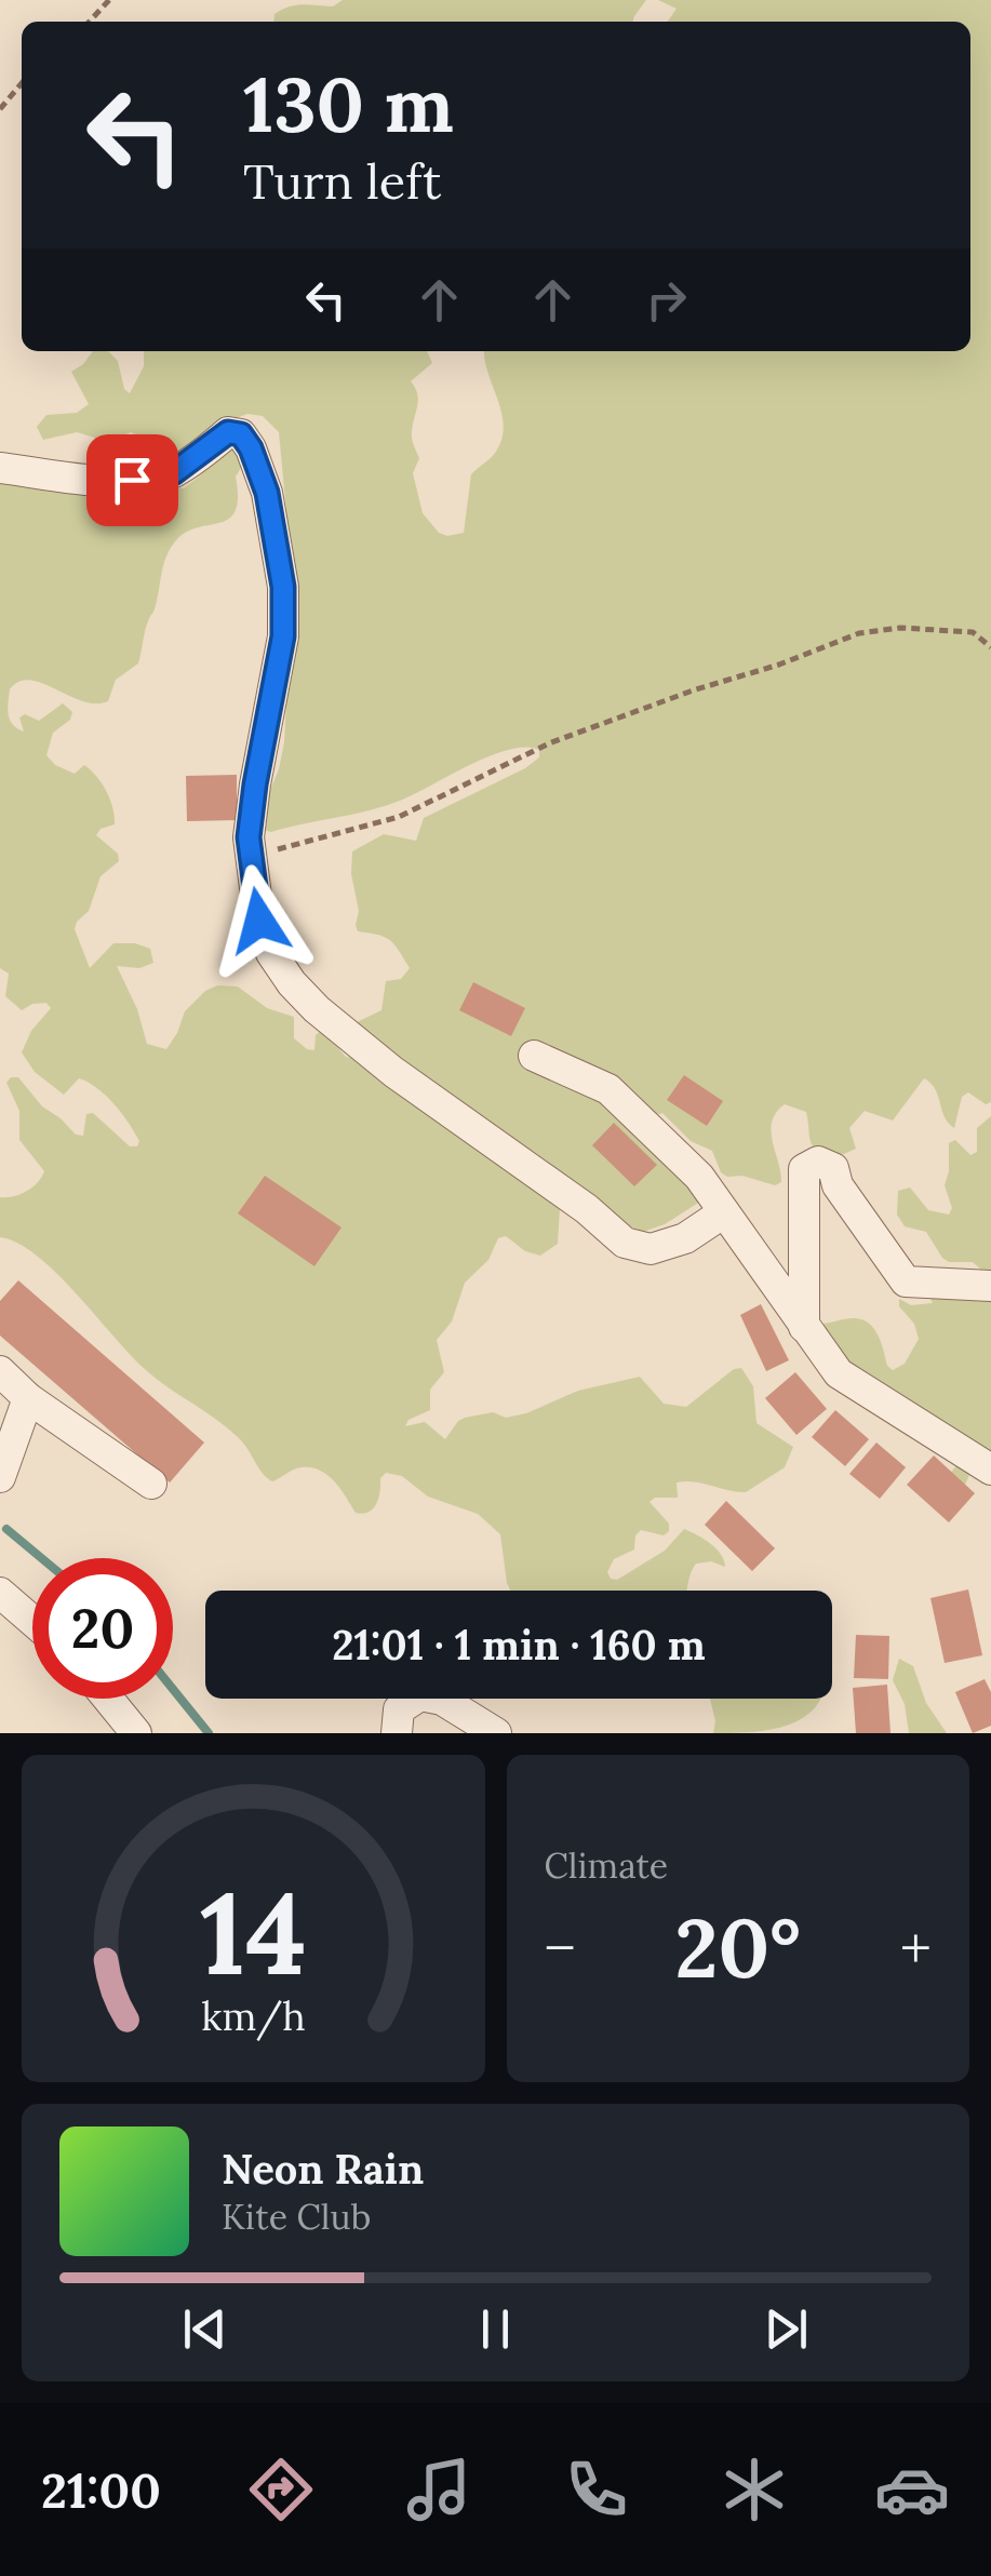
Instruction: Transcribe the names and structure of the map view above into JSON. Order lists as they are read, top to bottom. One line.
{"page":{"turn":["130 m","Turn left"],"limit":"20","trip":"21:01 · 1 min · 160 m","tile":"Climate","heat":["−","20°","+"],"song":["Neon Rain","Kite Club"],"tabs":"21:00","gauge":["14","km/h"]}}
